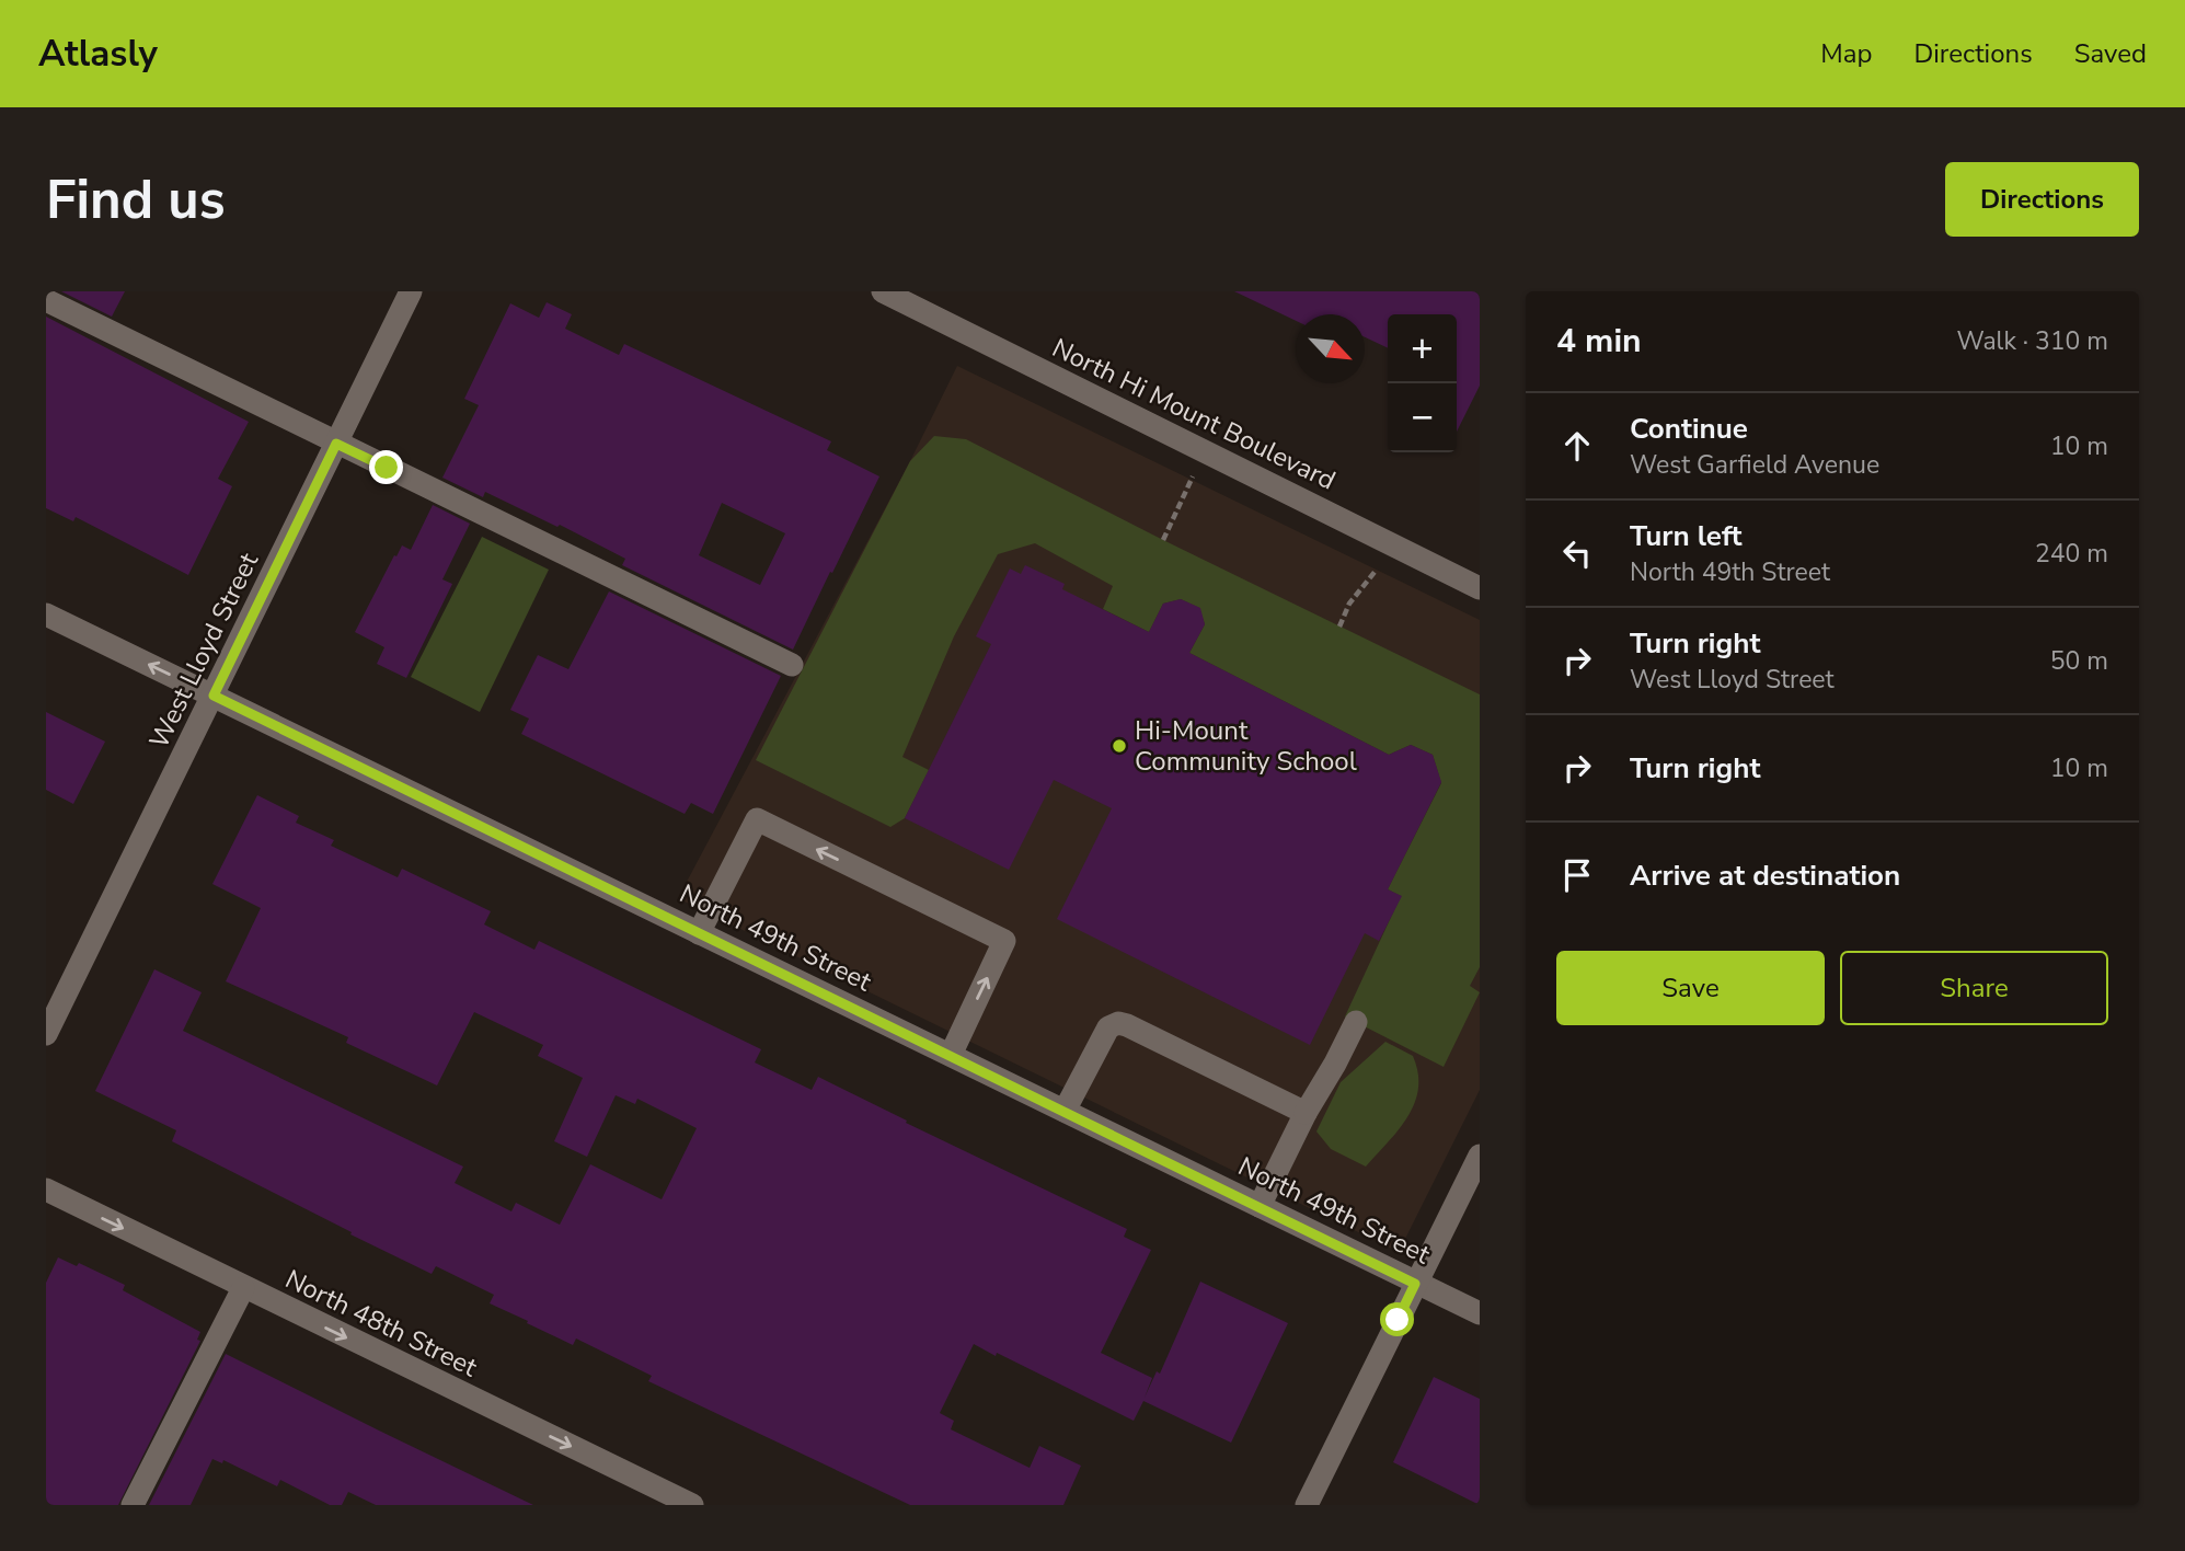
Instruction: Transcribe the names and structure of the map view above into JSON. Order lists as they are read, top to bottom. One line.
{"streets":{"street":["North Hi Mount Boulevard","West Lloyd Street","North 49th Street","North 48th Street"]},"crossings":[["West Lloyd Street","North 49th Street"]],"one_way":["North 48th Street"],"places":["Hi-Mount Community School"],"north":"bottom right","page":{"header":"Atlasly","nav":["Map","Directions","Saved"],"buttons":["Directions",["Save","Share"]],"title":"Find us","heading":["4 min","Walk · 310 m"],"map_buttons":["+","−"],"list":[["Continue","West Garfield Avenue","10 m"],["Turn left","North 49th Street","240 m"],["Turn right","West Lloyd Street","50 m"],["Turn right","10 m"],"Arrive at destination"]}}
